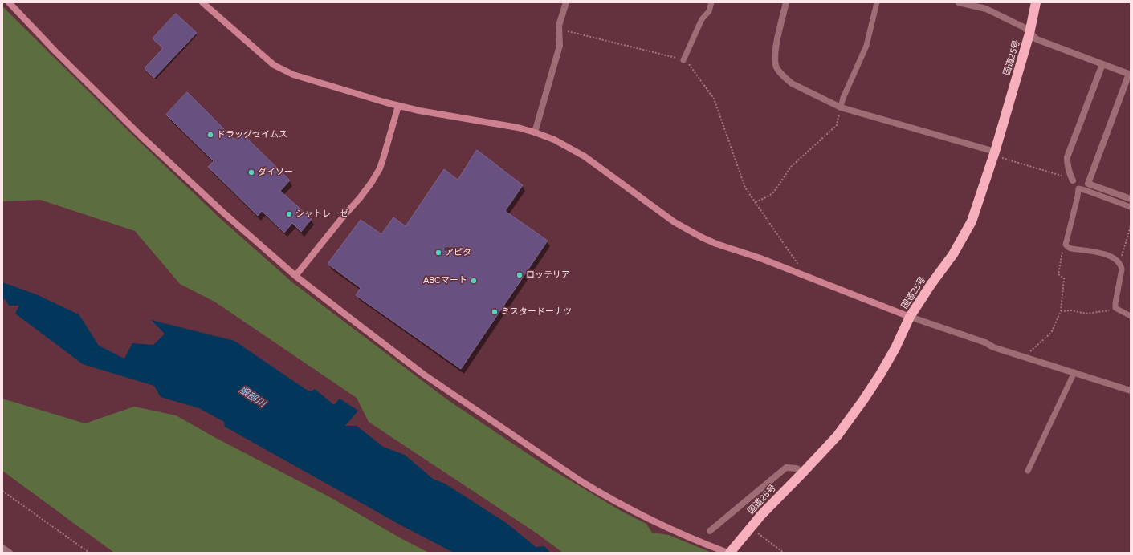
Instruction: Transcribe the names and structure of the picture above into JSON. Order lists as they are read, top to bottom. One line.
{"streets":{"highway":["国道25号"]},"water":["服部川"],"places":["ドラッグセイムス","ダイソー","シャトレーゼ","アピタ","ロッテリア","ABCマート","ミスタードーナツ"]}
